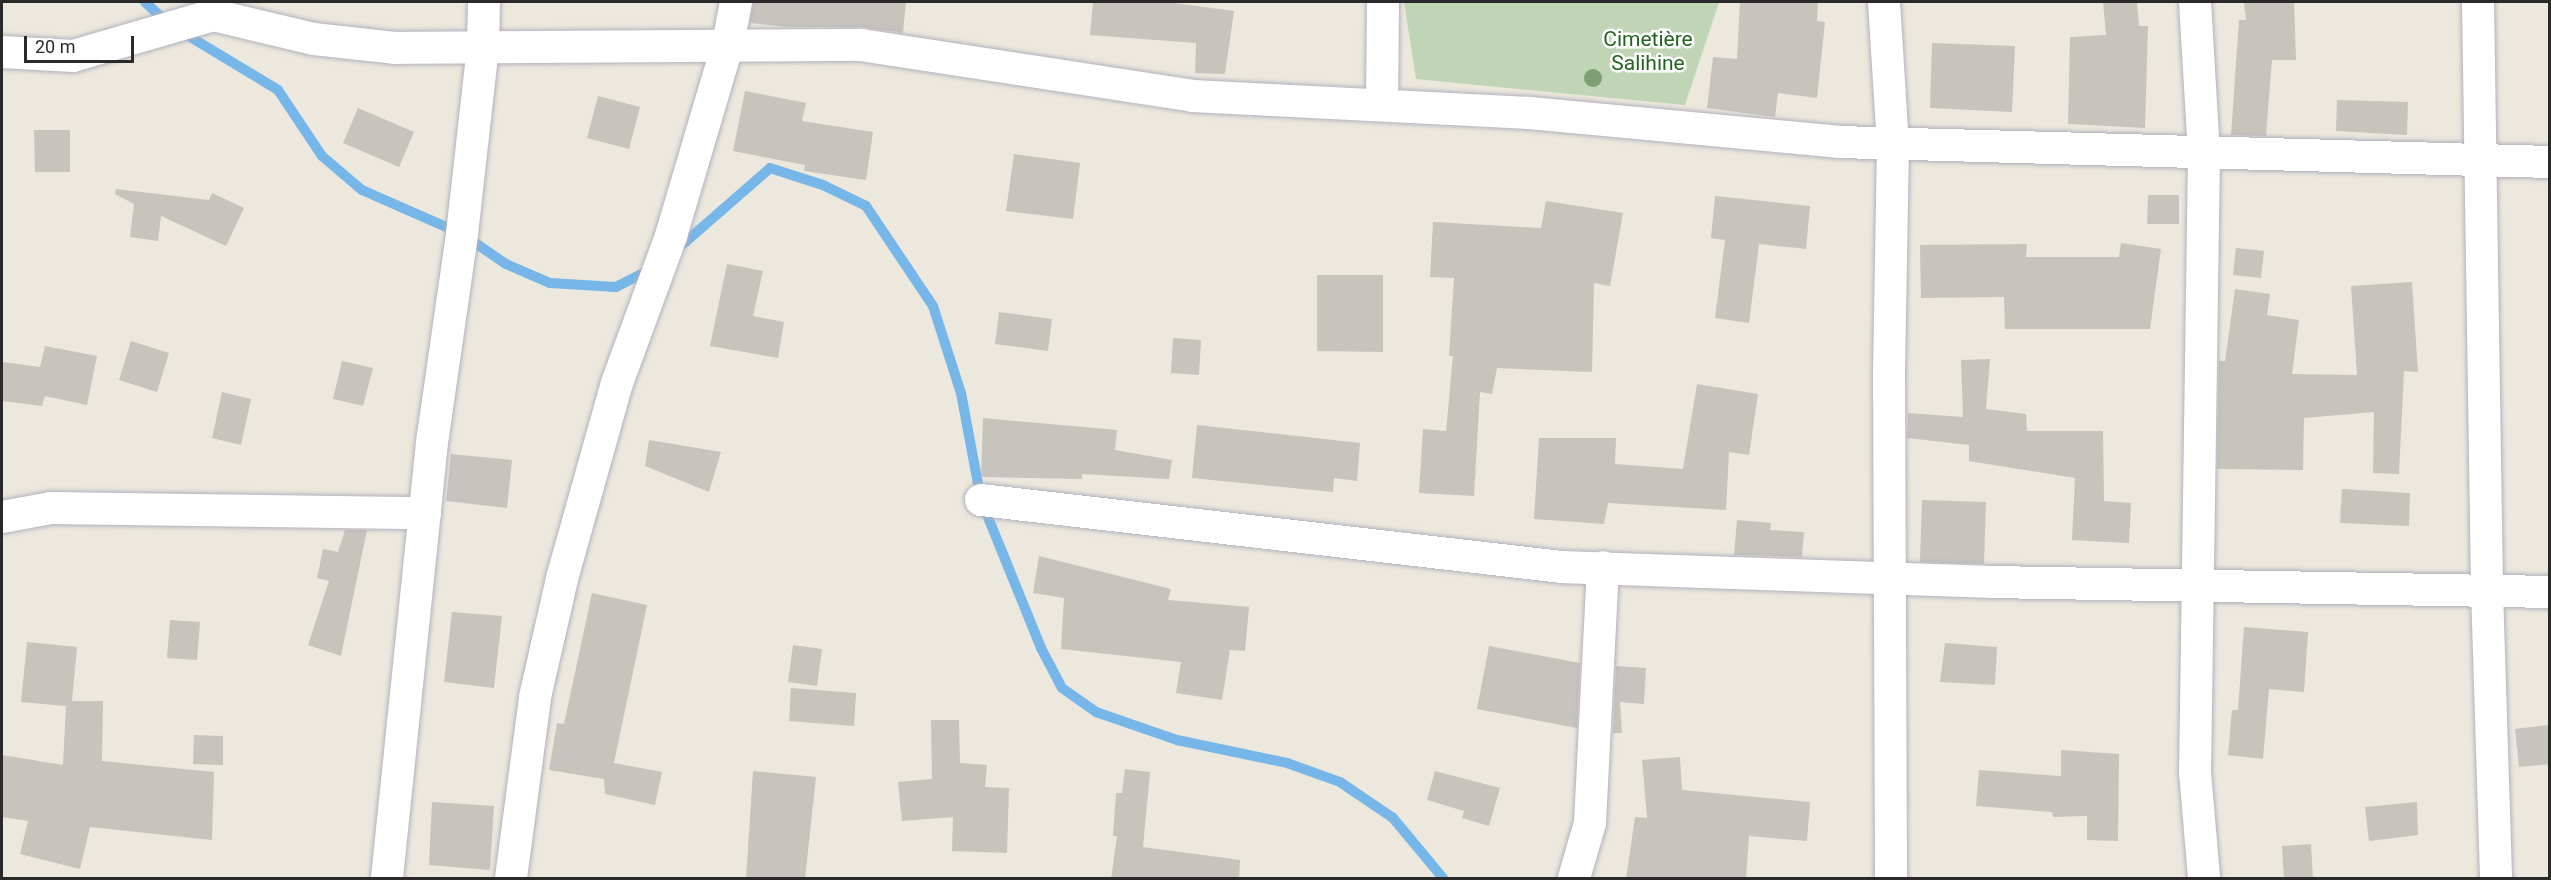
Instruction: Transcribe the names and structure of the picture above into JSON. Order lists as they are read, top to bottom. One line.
{"parks":["Cimetière Salihine"],"scale_bar":"20 m"}
